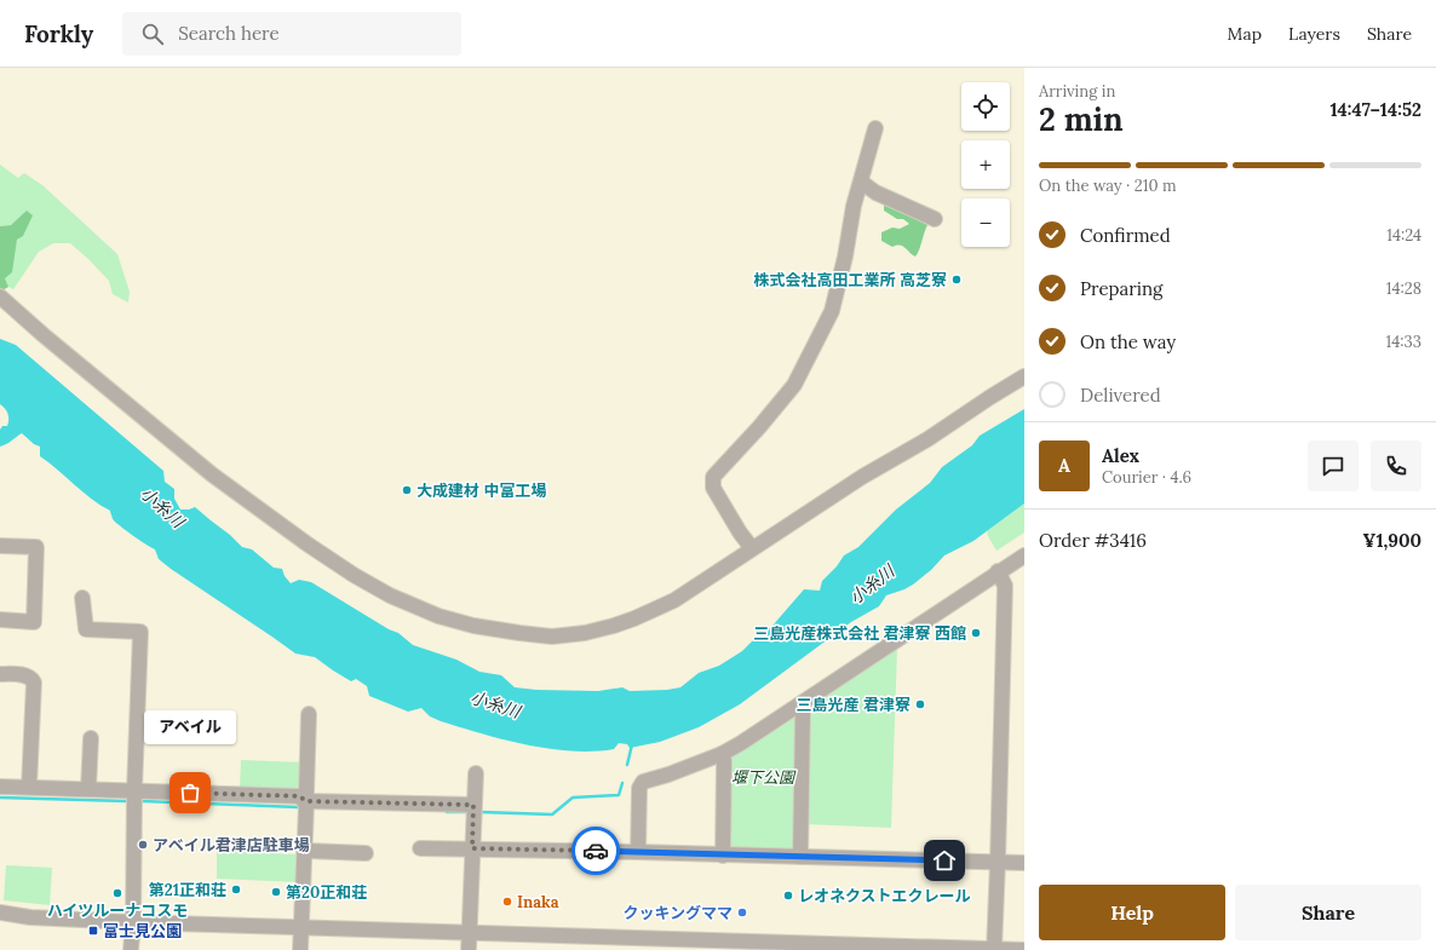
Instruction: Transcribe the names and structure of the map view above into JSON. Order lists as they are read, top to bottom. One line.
{"water":["小糸川"],"parks":["堰下公園"],"places":{"other":["株式会社高田工業所 高芝寮","大成建材 中富工場","三島光産株式会社 君津寮 西館","三島光産 君津寮","アベイル","アベイル君津店駐車場","第21正和荘","第20正和荘","ハイツルーナコスモ","レオネクストエクレール","Inaka","クッキングママ"],"transit":["富士見公園"]},"page":{"header":"Forkly","search":"Search here","nav":["Map","Layers","Share"],"heading":["2 min","Arriving in","14:47–14:52"],"panel":["Alex","Courier · 4.6","Order #3416","¥1,900"],"map_buttons":["+","−"],"bar":"On the way · 210 m","list":[["Confirmed","14:24"],["Preparing","14:28"],["On the way","14:33"],"Delivered"],"round":"A","bubble":"アベイル","buttons":["Help","Share"]}}
